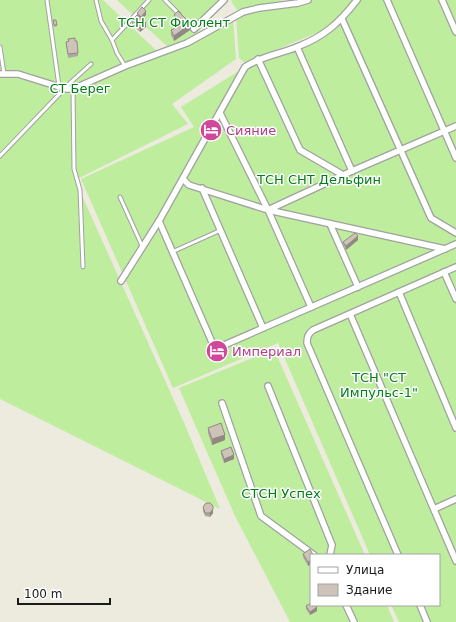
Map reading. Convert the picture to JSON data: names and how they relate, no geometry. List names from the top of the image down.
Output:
{
  "parks": [
    "ТСН СТ Фиолент",
    "СТ Берег",
    "ТСН СНТ Дельфин",
    "ТСН \"СТ Импульс-1\"",
    "СТСН Успех"
  ],
  "places": {
    "hotel": ["Сияние", "Империал"]
  },
  "legend": ["Улица", "Здание"],
  "scale_bar": "100 m"
}
